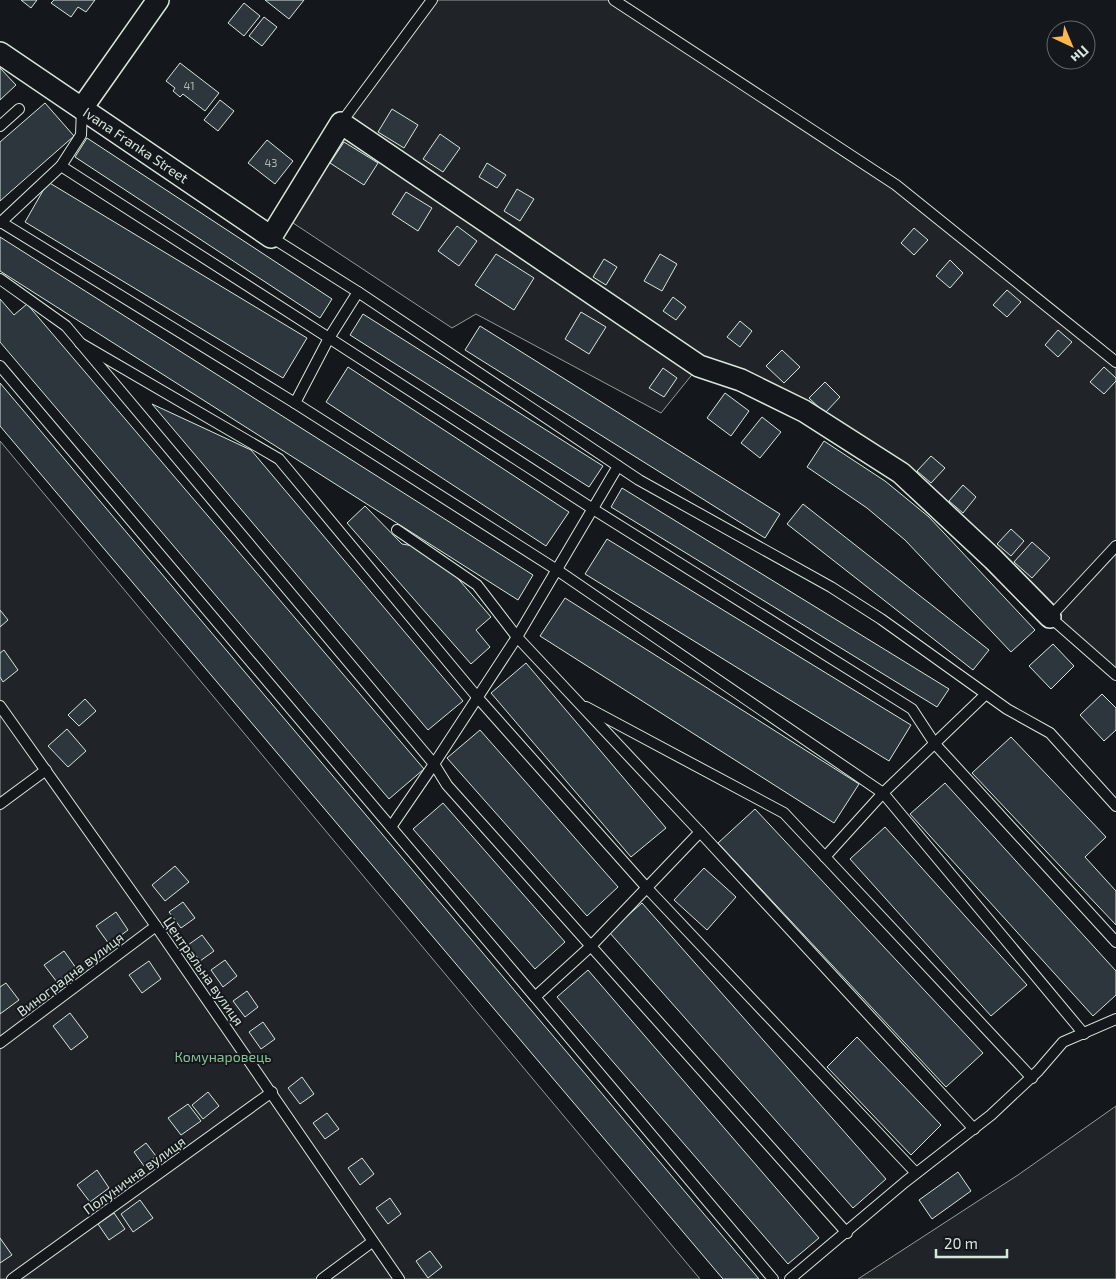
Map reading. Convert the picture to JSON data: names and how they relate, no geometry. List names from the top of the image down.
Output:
{
  "streets": {
    "street": ["Ivana Franka Street"],
    "lane": ["Центральна вулиця", "Виноградна вулиця", "Полунична вулиця"]
  },
  "crossings": [
    ["Центральна вулиця", "Виноградна вулиця"],
    ["Центральна вулиця", "Полунична вулиця"]
  ],
  "parks": ["Комунаровець"],
  "house_numbers": ["41", "43"],
  "scale_bar": "20 m",
  "north": "bottom right"
}
